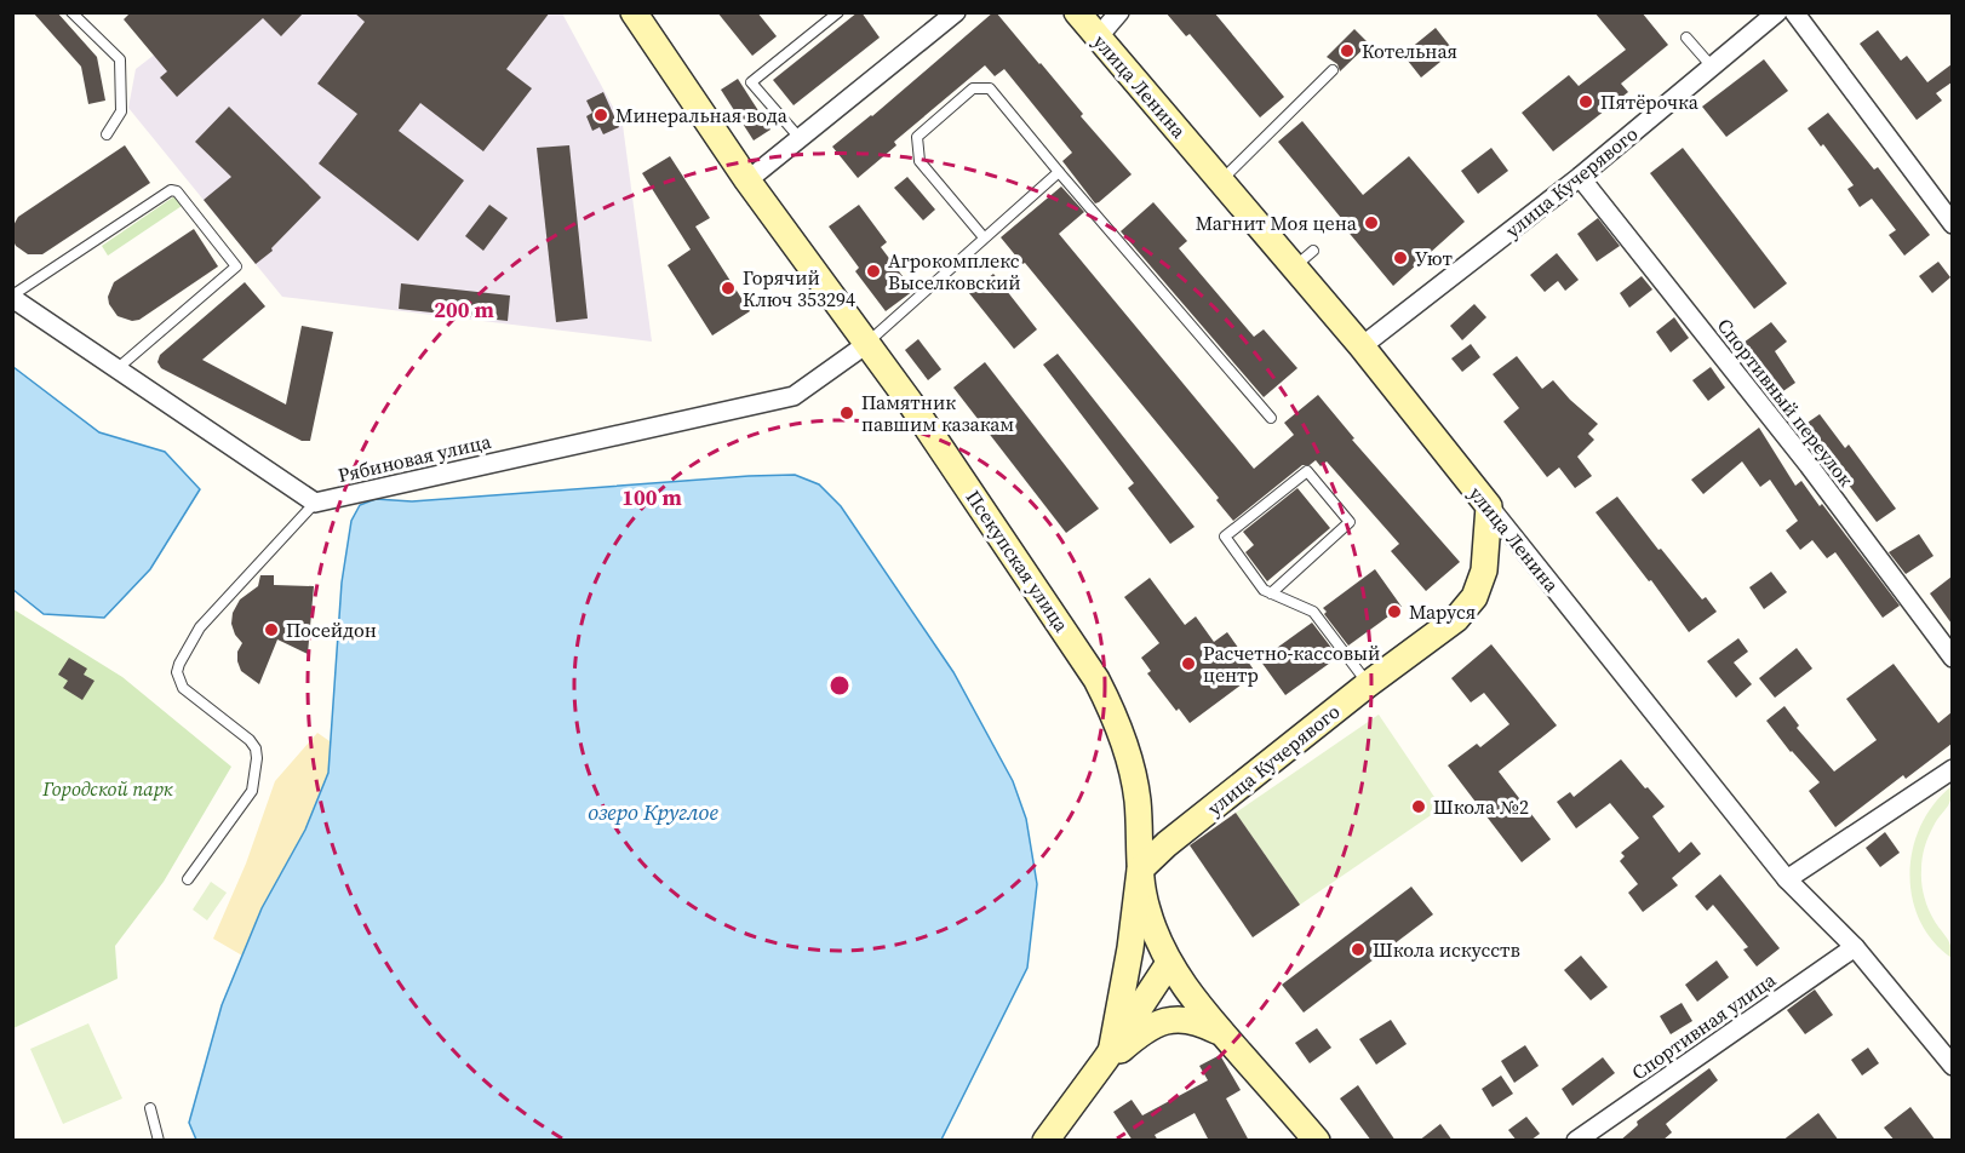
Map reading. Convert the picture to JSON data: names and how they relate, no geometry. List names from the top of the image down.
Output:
{
  "streets": {
    "street": [
      "улица Ленина",
      "улица Кучерявого",
      "Спортивный переулок",
      "Рябиновая улица",
      "Псекупская улица",
      "Спортивная улица"
    ]
  },
  "crossings": [
    ["улица Ленина", "улица Кучерявого"],
    ["улица Ленина", "Спортивная улица"],
    ["улица Кучерявого", "Спортивный переулок"],
    ["улица Кучерявого", "Псекупская улица"],
    ["Рябиновая улица", "Псекупская улица"]
  ],
  "water": ["озеро Круглое"],
  "parks": ["Городской парк"],
  "places": [
    "Котельная",
    "Пятёрочка",
    "Минеральная вода",
    "Магнит Моя цена",
    "Уют",
    "Агрокомплекс Выселковский",
    "Горячий Ключ 353294",
    "Памятник павшим казакам",
    "Маруся",
    "Посейдон",
    "Расчетно-кассовый центр",
    "Школа №2",
    "Школа искусств"
  ],
  "rings": ["200 m", "100 m"]
}
